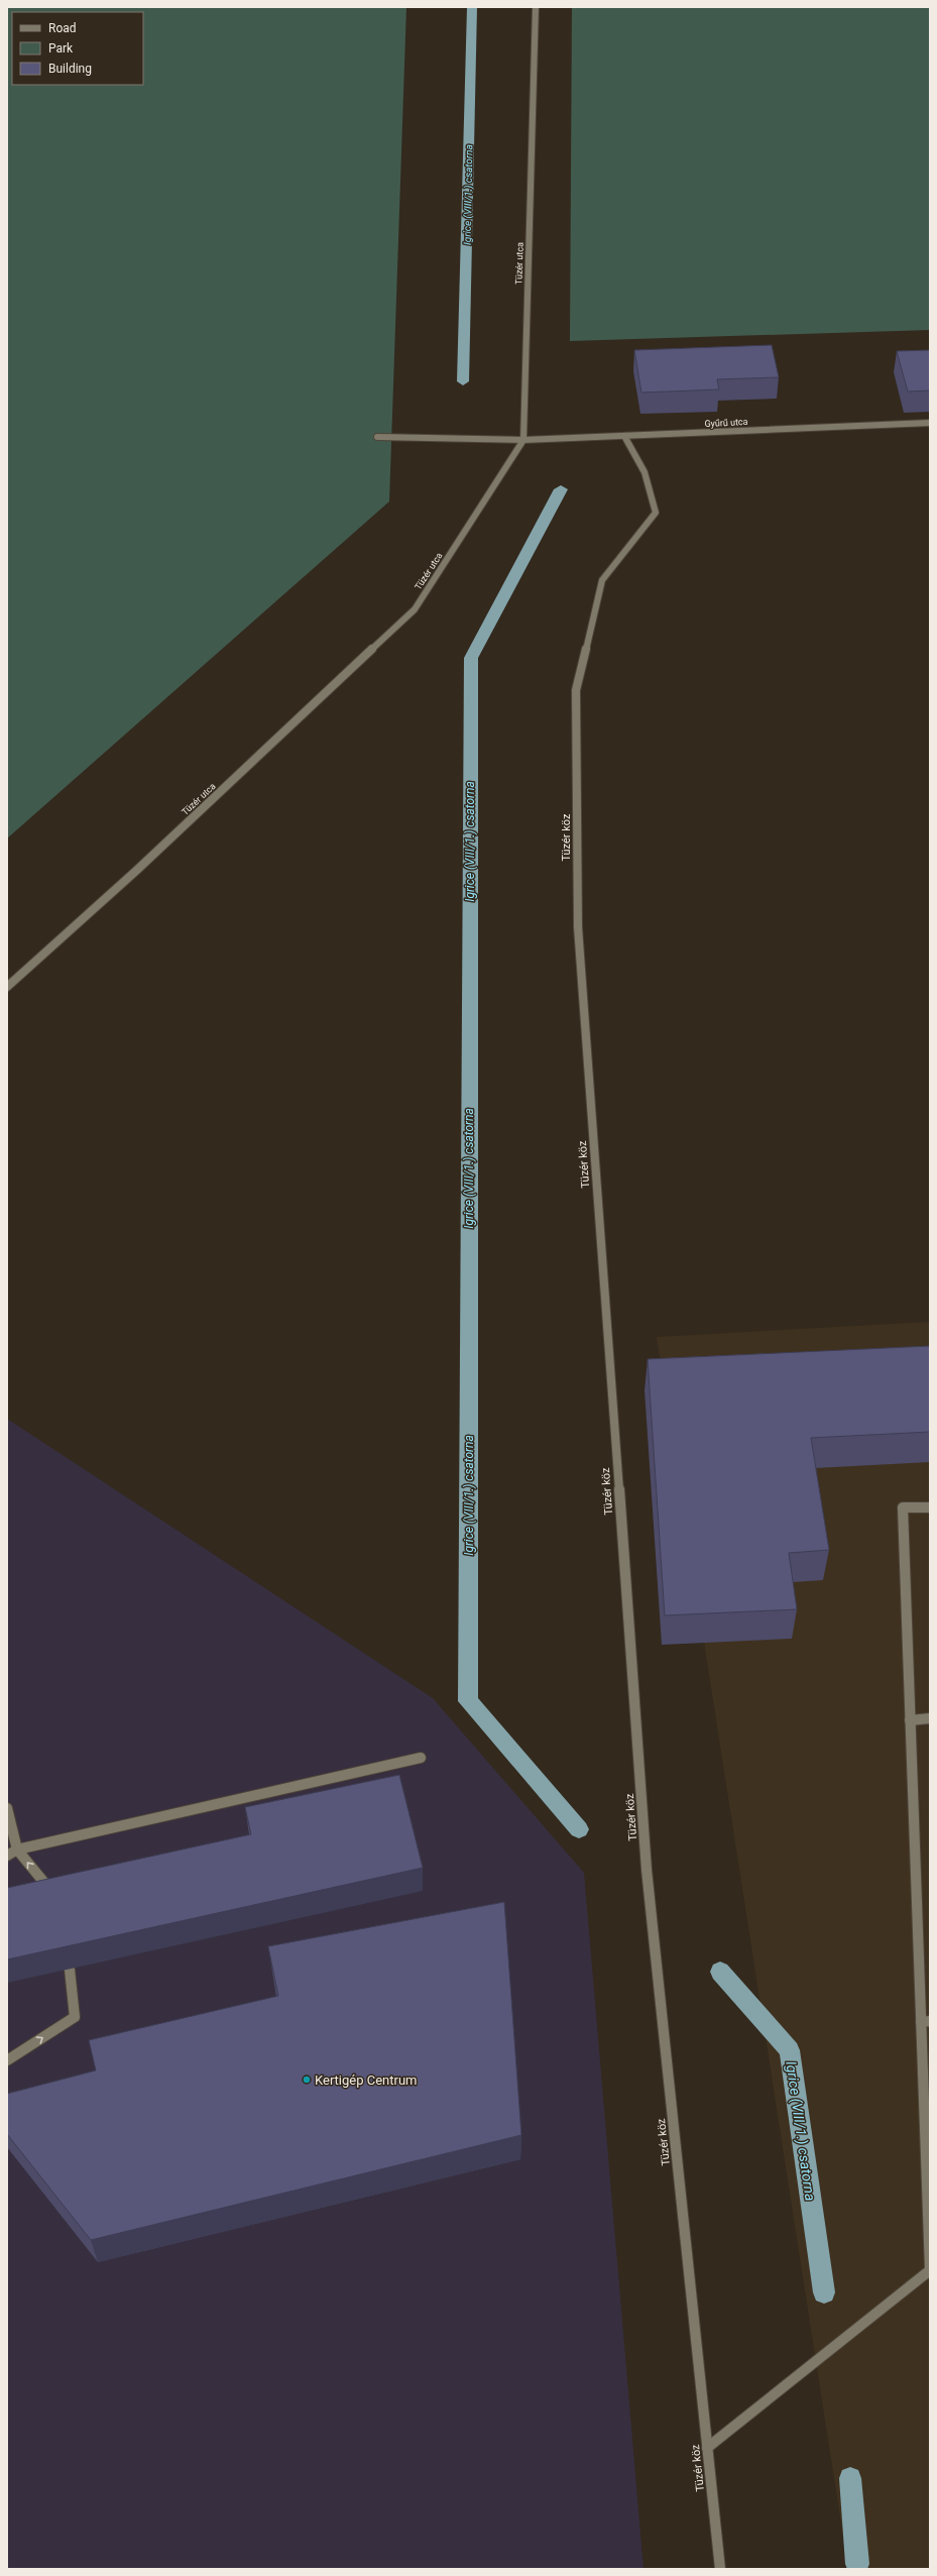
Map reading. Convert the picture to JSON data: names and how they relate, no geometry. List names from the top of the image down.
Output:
{
  "streets": {
    "street": ["Tüzér utca", "Gyűrű utca", "Tüzér köz"]
  },
  "crossings": [
    ["Tüzér utca", "Gyűrű utca"],
    ["Gyűrű utca", "Tüzér köz"]
  ],
  "water": ["Igrice (VIII/1.) csatorna"],
  "places": ["Kertigép Centrum"],
  "legend": ["Road", "Park", "Building"]
}
